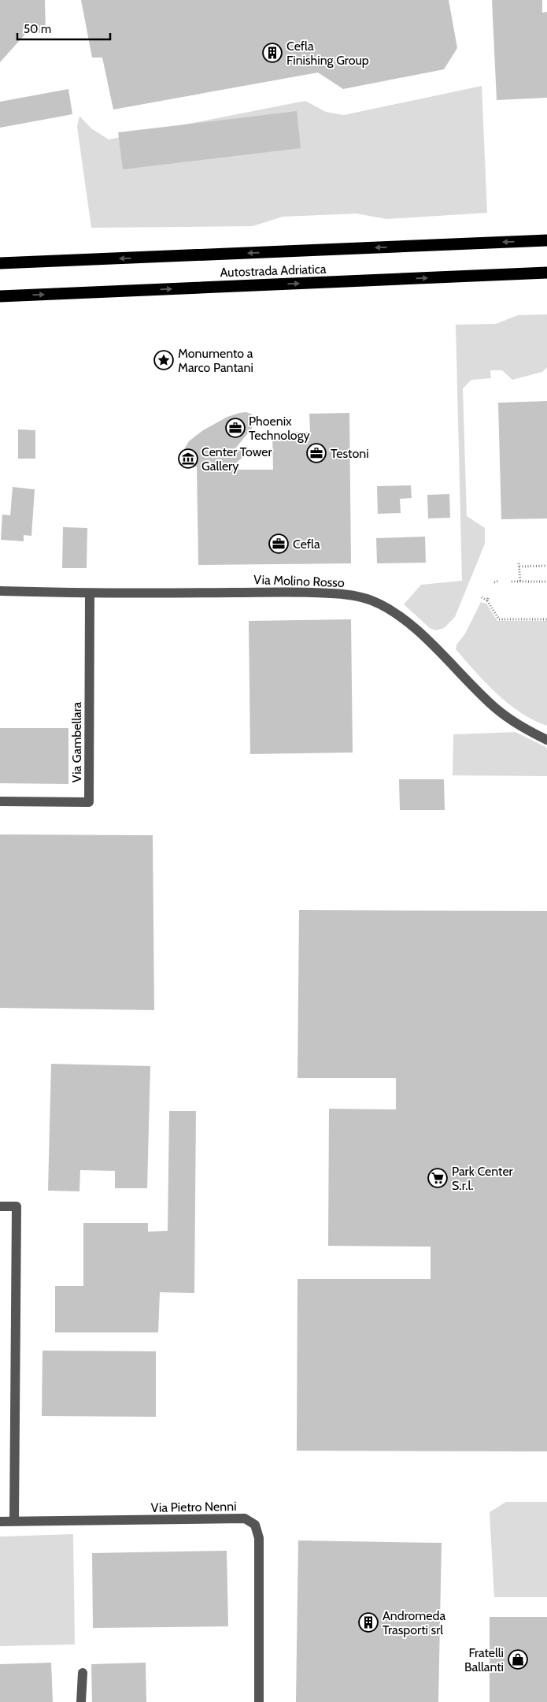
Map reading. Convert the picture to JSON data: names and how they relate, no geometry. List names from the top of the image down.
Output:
{
  "streets": {
    "highway": ["Autostrada Adriatica"],
    "street": ["Via Molino Rosso", "Via Gambellara", "Via Pietro Nenni"]
  },
  "crossings": [
    ["Via Molino Rosso", "Via Gambellara"]
  ],
  "places": {
    "building": ["Cefla Finishing Group", "Andromeda Trasporti srl"],
    "place": ["Monumento a Marco Pantani"],
    "office": ["Phoenix Technology", "Testoni", "Cefla"],
    "museum": ["Center Tower Gallery"],
    "supermarket": ["Park Center S.r.l."],
    "shop": ["Fratelli Ballanti"]
  },
  "scale_bar": "50 m"
}
